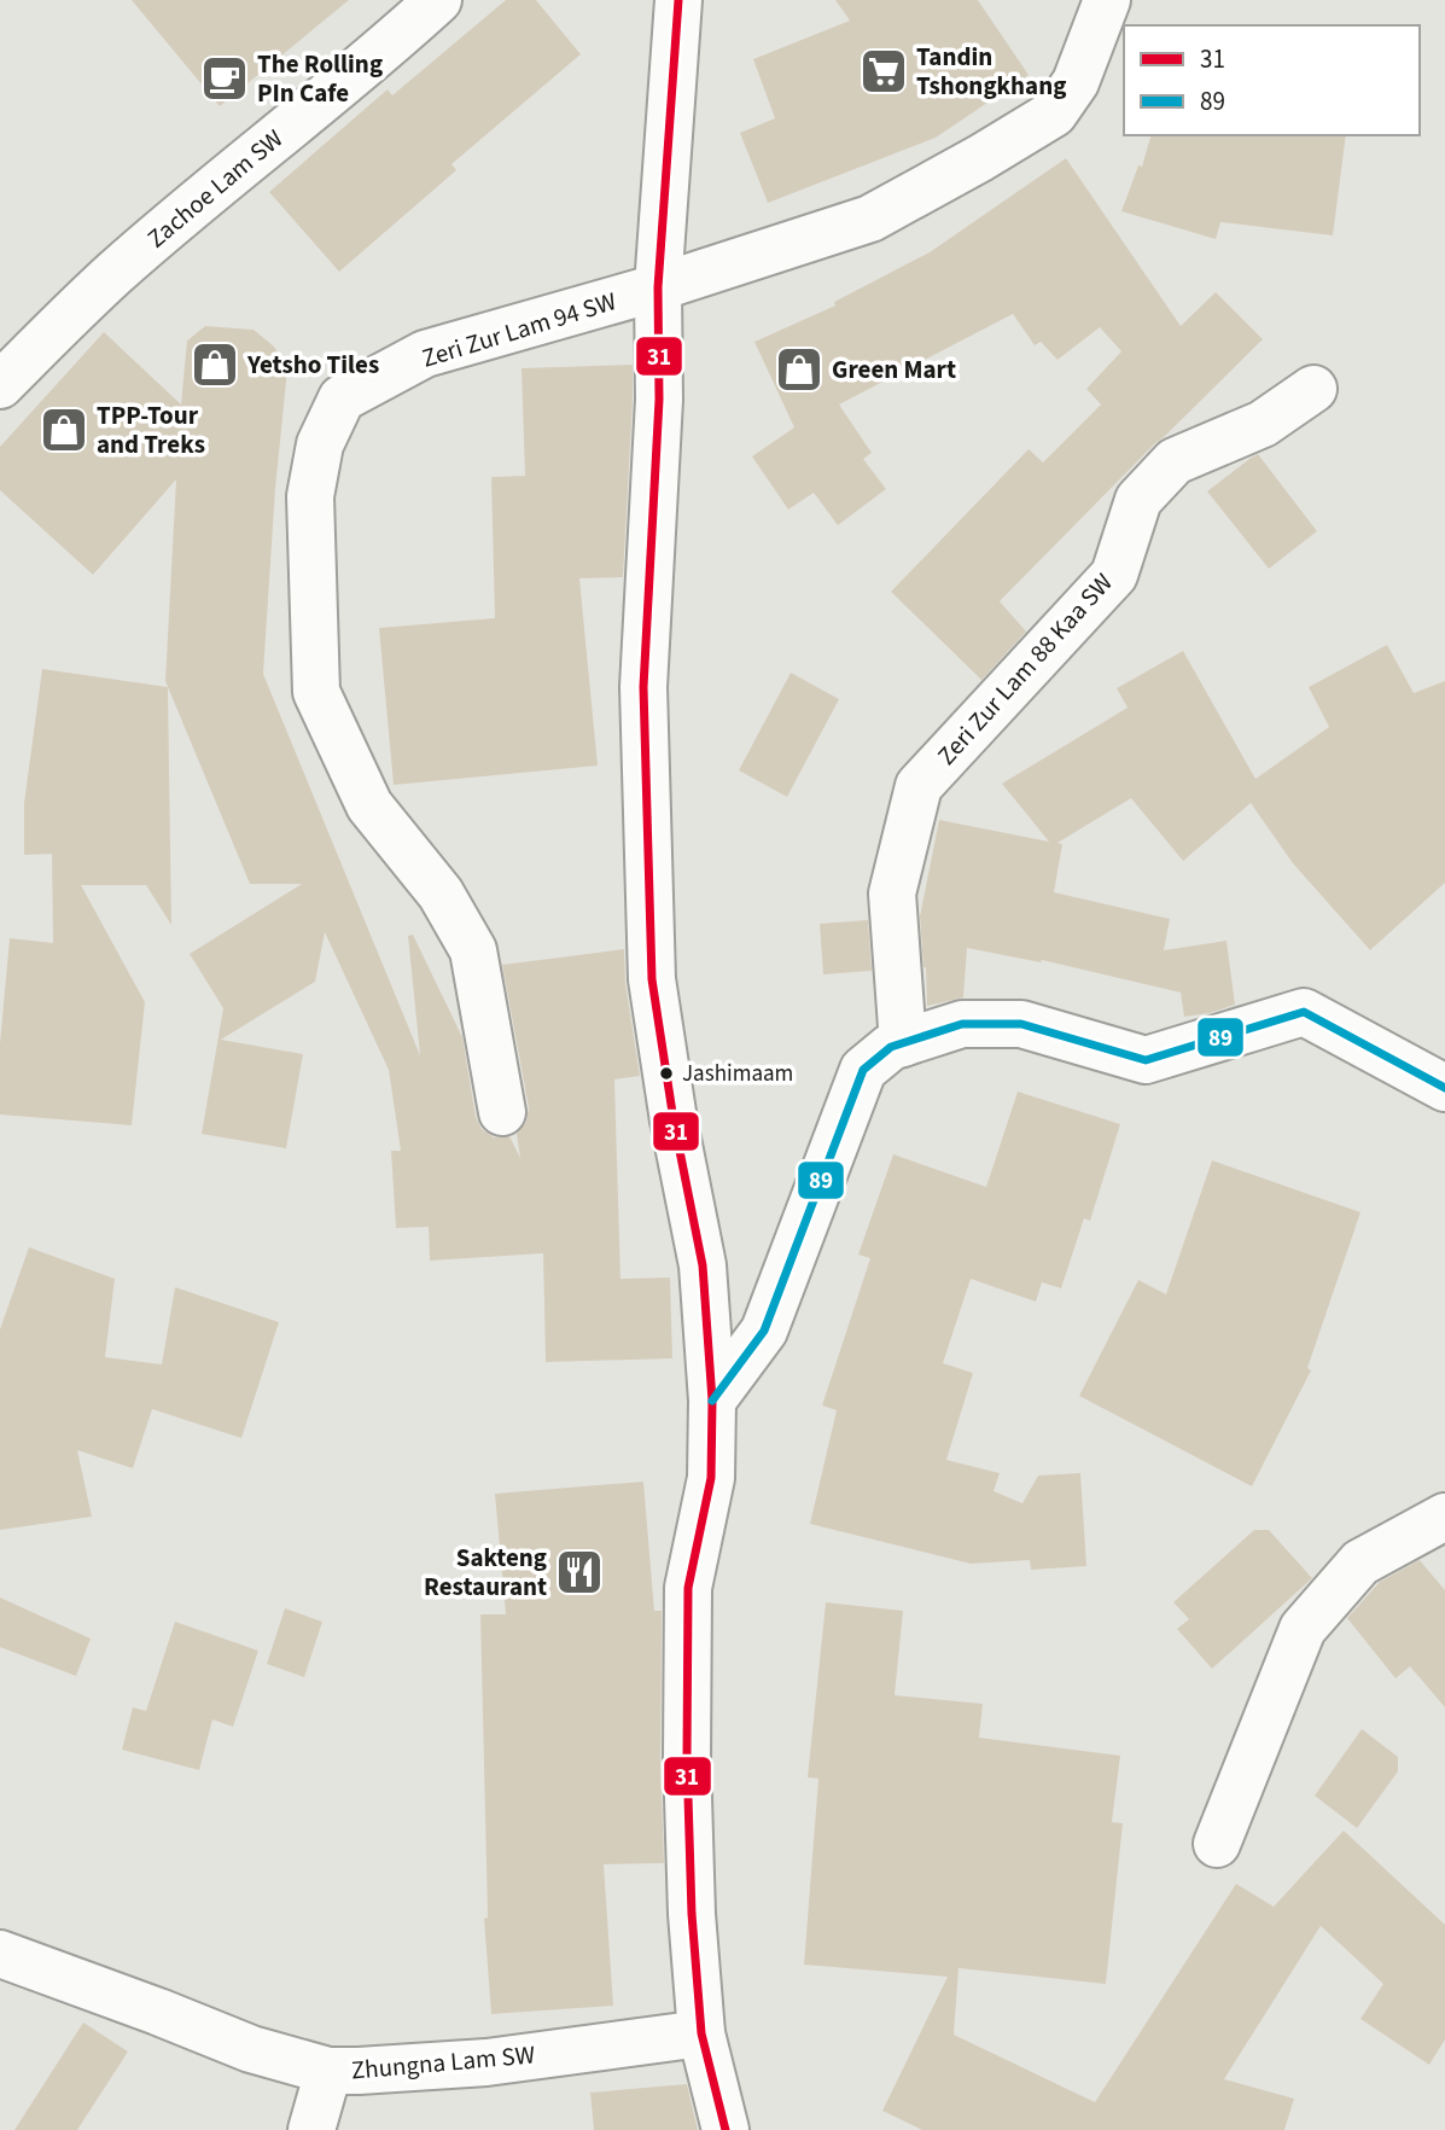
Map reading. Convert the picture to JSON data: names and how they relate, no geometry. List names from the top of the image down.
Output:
{
  "streets": {
    "street": [
      "Zachoe Lam SW",
      "Zeri Zur Lam 94 SW",
      "Zeri Zur Lam 88 Kaa SW",
      "Zhungna Lam SW"
    ]
  },
  "places": {
    "supermarket": ["Tandin Tshongkhang"],
    "cafe": ["The Rolling PIn Cafe"],
    "shop": ["Yetsho Tiles", "Green Mart", "TPP-Tour and Treks"],
    "other": ["Jashimaam"],
    "restaurant": ["Sakteng Restaurant"]
  },
  "lines": ["transit line 31", "transit line 89"],
  "legend": ["31", "89"]
}
